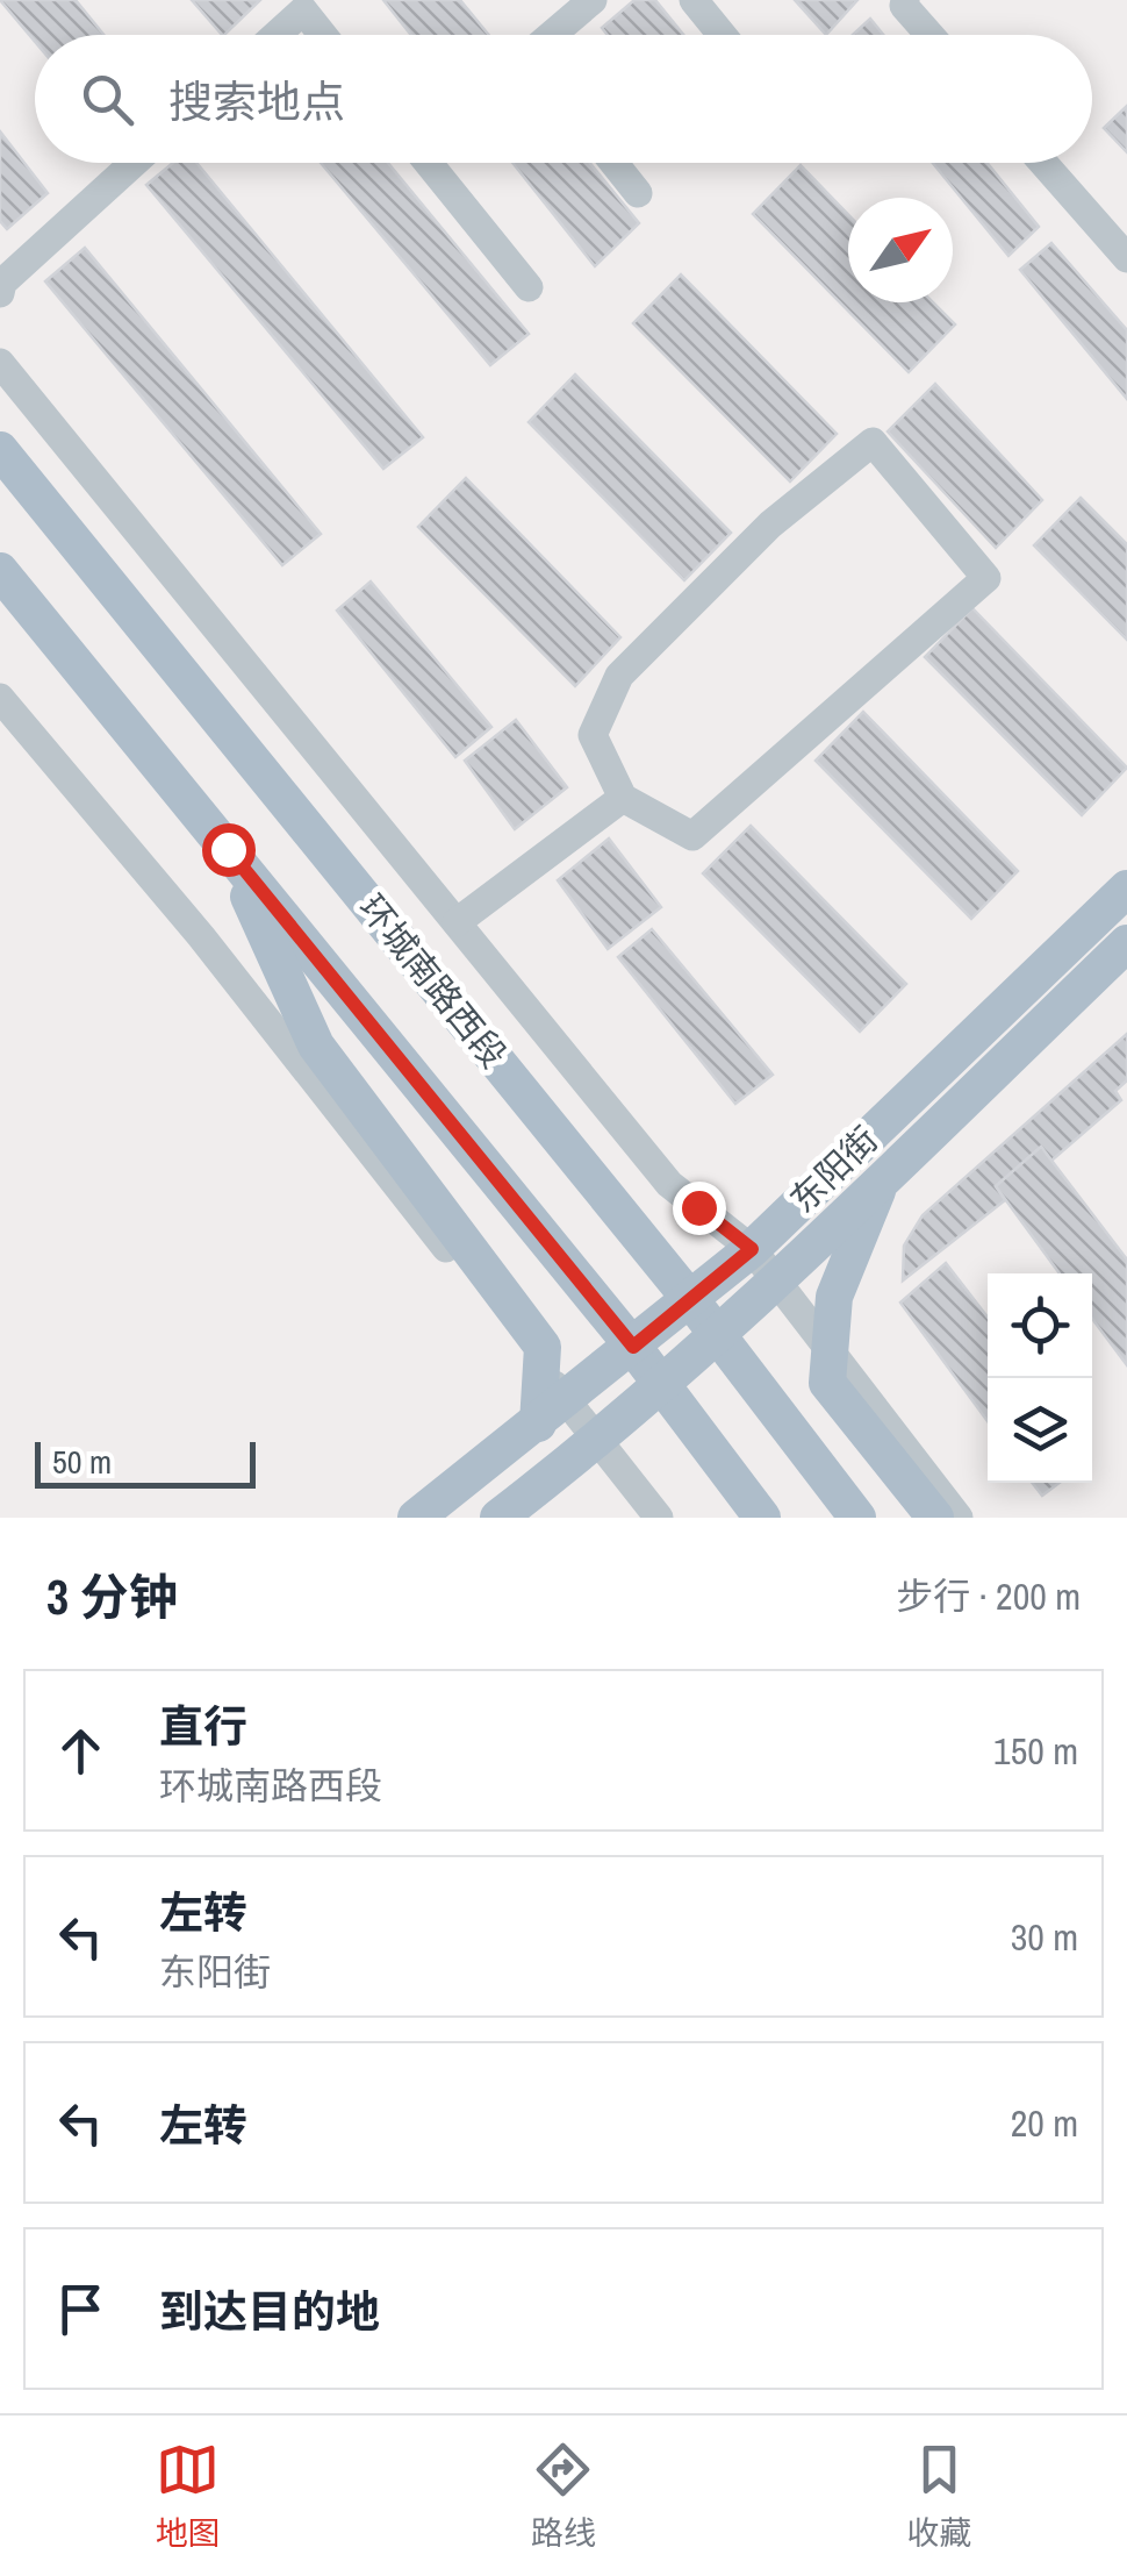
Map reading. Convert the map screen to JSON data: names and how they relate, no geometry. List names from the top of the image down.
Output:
{
  "streets": {
    "main road": ["环城南路西段", "东阳街"]
  },
  "crossings": [
    ["环城南路西段", "东阳街"]
  ],
  "scale_bar": "50 m",
  "north": "top right",
  "page": {
    "search": "搜索地点",
    "scale": "50 m",
    "heading": ["3 分钟", "步行 · 200 m"],
    "list": [
      ["直行", "环城南路西段", "150 m"],
      ["左转", "东阳街", "30 m"],
      ["左转", "20 m"],
      "到达目的地"
    ],
    "nav": ["地图", "路线", "收藏"]
  }
}
